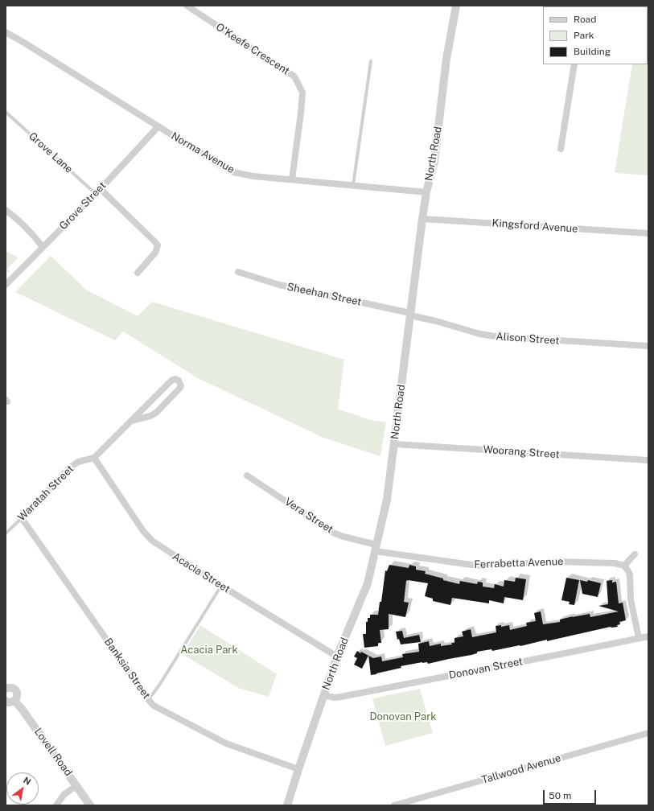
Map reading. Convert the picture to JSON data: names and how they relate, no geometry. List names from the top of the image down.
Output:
{
  "streets": {
    "street": [
      "O'Keefe Crescent",
      "Norma Avenue",
      "North Road",
      "Grove Street",
      "Kingsford Avenue",
      "Sheehan Street",
      "Alison Street",
      "Woorang Street",
      "Waratah Street",
      "Vera Street",
      "Ferrabetta Avenue",
      "Acacia Street",
      "Banksia Street",
      "Donovan Street",
      "Lovell Road",
      "Tallwood Avenue"
    ],
    "lane": ["Grove Lane"]
  },
  "crossings": [
    ["O'Keefe Crescent", "Norma Avenue"],
    ["Grove Lane", "Grove Street"],
    ["Norma Avenue", "North Road"],
    ["Norma Avenue", "Grove Street"],
    ["North Road", "Kingsford Avenue"],
    ["North Road", "Sheehan Street"],
    ["North Road", "Alison Street"],
    ["North Road", "Woorang Street"],
    ["North Road", "Vera Street"],
    ["North Road", "Ferrabetta Avenue"],
    ["North Road", "Acacia Street"],
    ["North Road", "Banksia Street"],
    ["North Road", "Donovan Street"],
    ["Sheehan Street", "Alison Street"],
    ["Waratah Street", "Acacia Street"],
    ["Waratah Street", "Banksia Street"],
    ["Vera Street", "Ferrabetta Avenue"]
  ],
  "parks": ["Acacia Park", "Donovan Park"],
  "legend": ["Road", "Park", "Building"],
  "scale_bar": "50 m",
  "north": "top right"
}
